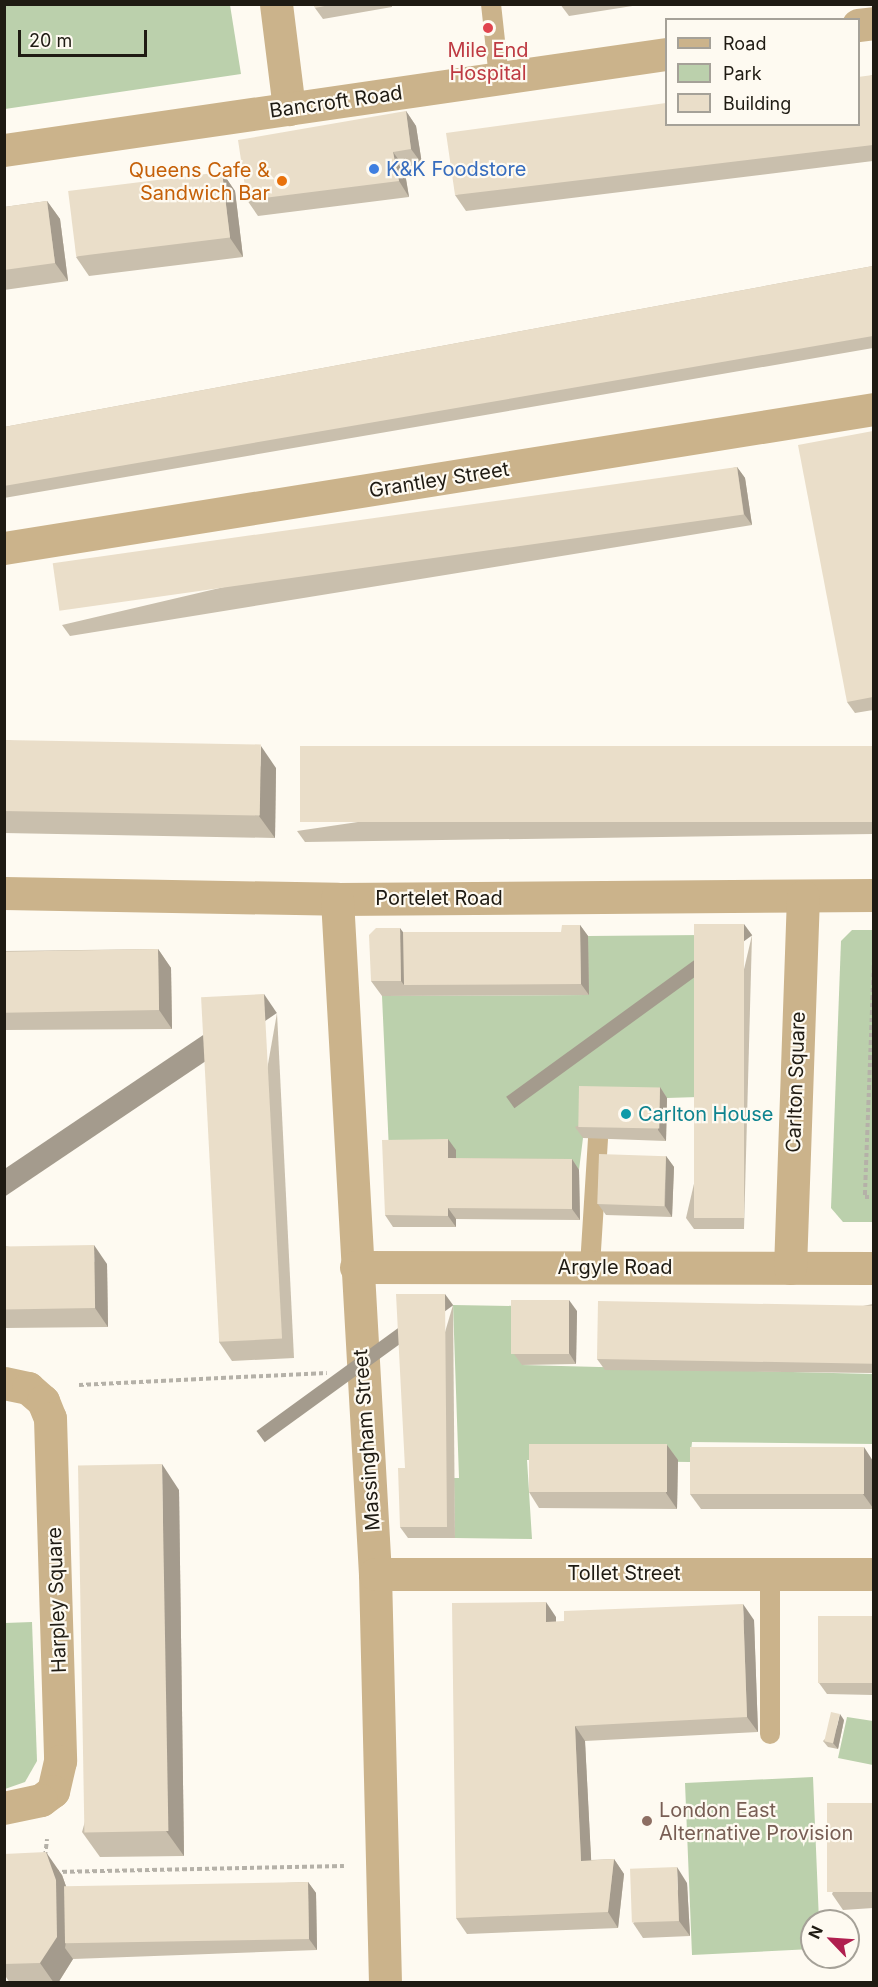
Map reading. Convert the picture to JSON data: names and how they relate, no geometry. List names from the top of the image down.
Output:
{
  "streets": {
    "street": [
      "Bancroft Road",
      "Grantley Street",
      "Portelet Road",
      "Carlton Square",
      "Argyle Road",
      "Massingham Street",
      "Tollet Street",
      "Harpley Square"
    ]
  },
  "crossings": [
    ["Portelet Road", "Carlton Square"],
    ["Portelet Road", "Massingham Street"],
    ["Carlton Square", "Argyle Road"],
    ["Argyle Road", "Massingham Street"],
    ["Massingham Street", "Tollet Street"]
  ],
  "places": [
    "Mile End Hospital",
    "K&K Foodstore",
    "Queens Cafe & Sandwich Bar",
    "Carlton House",
    "London East Alternative Provision"
  ],
  "legend": ["Road", "Park", "Building"],
  "scale_bar": "20 m",
  "north": "top left"
}
